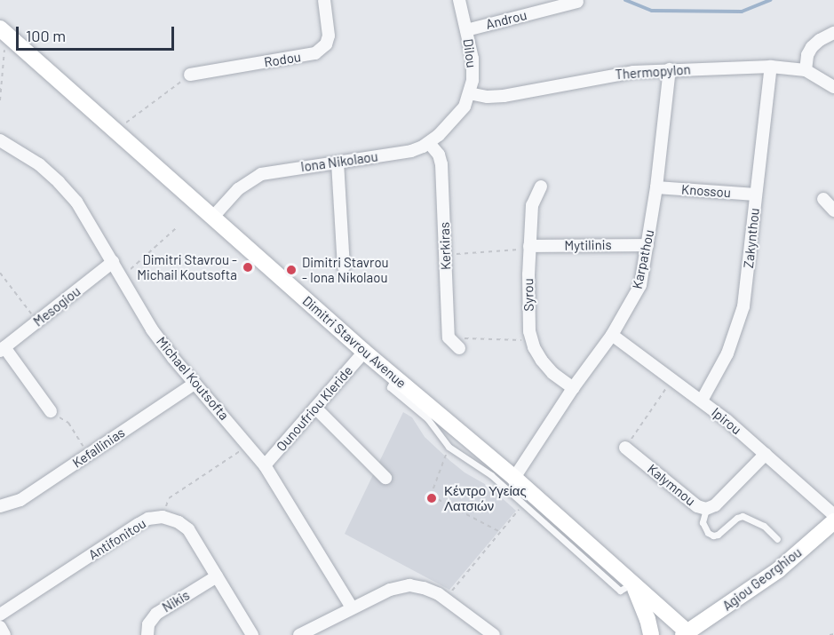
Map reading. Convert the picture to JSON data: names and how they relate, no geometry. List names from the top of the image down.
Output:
{
  "streets": {
    "main road": ["Dimitri Stavrou Avenue", "Agiou Georghiou"],
    "street": [
      "Androu",
      "Dilou",
      "Rodou",
      "Thermopylon",
      "Iona Nikolaou",
      "Knossou",
      "Zakynthou",
      "Mytilinis",
      "Kerkiras",
      "Karpathou",
      "Syrou",
      "Mesogiou",
      "Michael Koutsofta",
      "Ounoufriou Kleride",
      "Ipirou",
      "Kefallinias",
      "Kalymnou",
      "Antifonitou",
      "Nikis"
    ]
  },
  "crossings": [
    ["Androu", "Dilou"],
    ["Dilou", "Thermopylon"],
    ["Dilou", "Iona Nikolaou"],
    ["Thermopylon", "Zakynthou"],
    ["Thermopylon", "Karpathou"],
    ["Iona Nikolaou", "Kerkiras"],
    ["Iona Nikolaou", "Dimitri Stavrou Avenue"],
    ["Knossou", "Zakynthou"],
    ["Knossou", "Karpathou"],
    ["Zakynthou", "Ipirou"],
    ["Mytilinis", "Karpathou"],
    ["Mytilinis", "Syrou"],
    ["Karpathou", "Syrou"],
    ["Karpathou", "Dimitri Stavrou Avenue"],
    ["Karpathou", "Ipirou"],
    ["Mesogiou", "Michael Koutsofta"],
    ["Dimitri Stavrou Avenue", "Ounoufriou Kleride"],
    ["Dimitri Stavrou Avenue", "Agiou Georghiou"],
    ["Michael Koutsofta", "Ounoufriou Kleride"],
    ["Michael Koutsofta", "Kefallinias"],
    ["Ipirou", "Kalymnou"],
    ["Antifonitou", "Nikis"]
  ],
  "places": ["Dimitri Stavrou - Michail Koutsofta", "Dimitri Stavrou - Iona Nikolaou", "Κέντρο Υγείας Λατσιών"],
  "scale_bar": "100 m"
}
